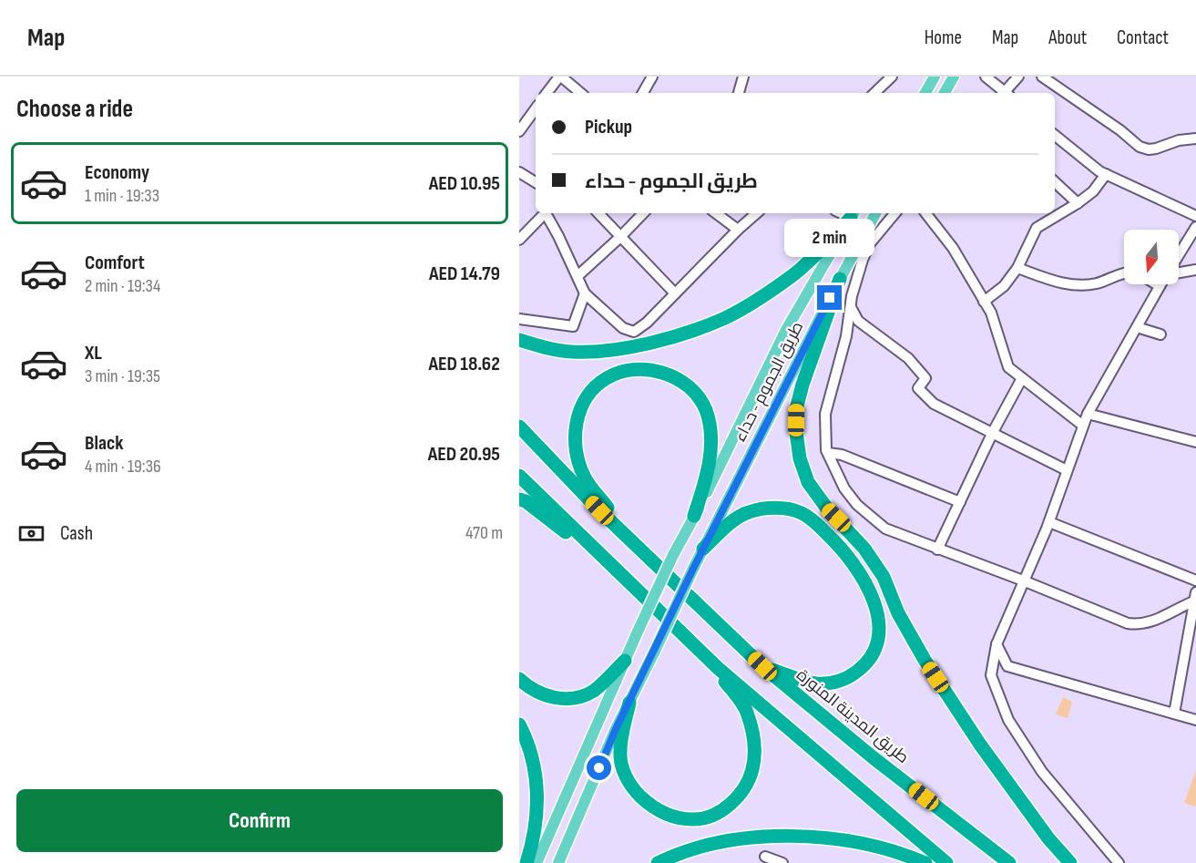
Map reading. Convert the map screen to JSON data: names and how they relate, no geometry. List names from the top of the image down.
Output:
{
  "streets": {
    "highway": ["طريق المدينة المنورة"],
    "main road": ["طريق الجموم - حداء"]
  },
  "north": "bottom",
  "page": {
    "header": "Map",
    "nav": [
      "Home",
      "Map",
      "About",
      "Contact"
    ],
    "heading": "Choose a ride",
    "banner": ["Pickup", "طريق الجموم - حداء"],
    "list": [
      {
        "name": "Economy",
        "note": "1 min · 19:33",
        "value": "AED 10.95"
      },
      {
        "name": "Comfort",
        "note": "2 min · 19:34",
        "value": "AED 14.79"
      },
      {
        "name": "XL",
        "note": "3 min · 19:35",
        "value": "AED 18.62"
      },
      {
        "name": "Black",
        "note": "4 min · 19:36",
        "value": "AED 20.95"
      }
    ],
    "bubble": "2 min",
    "pay": ["Cash", "470 m"],
    "buttons": "Confirm"
  }
}
